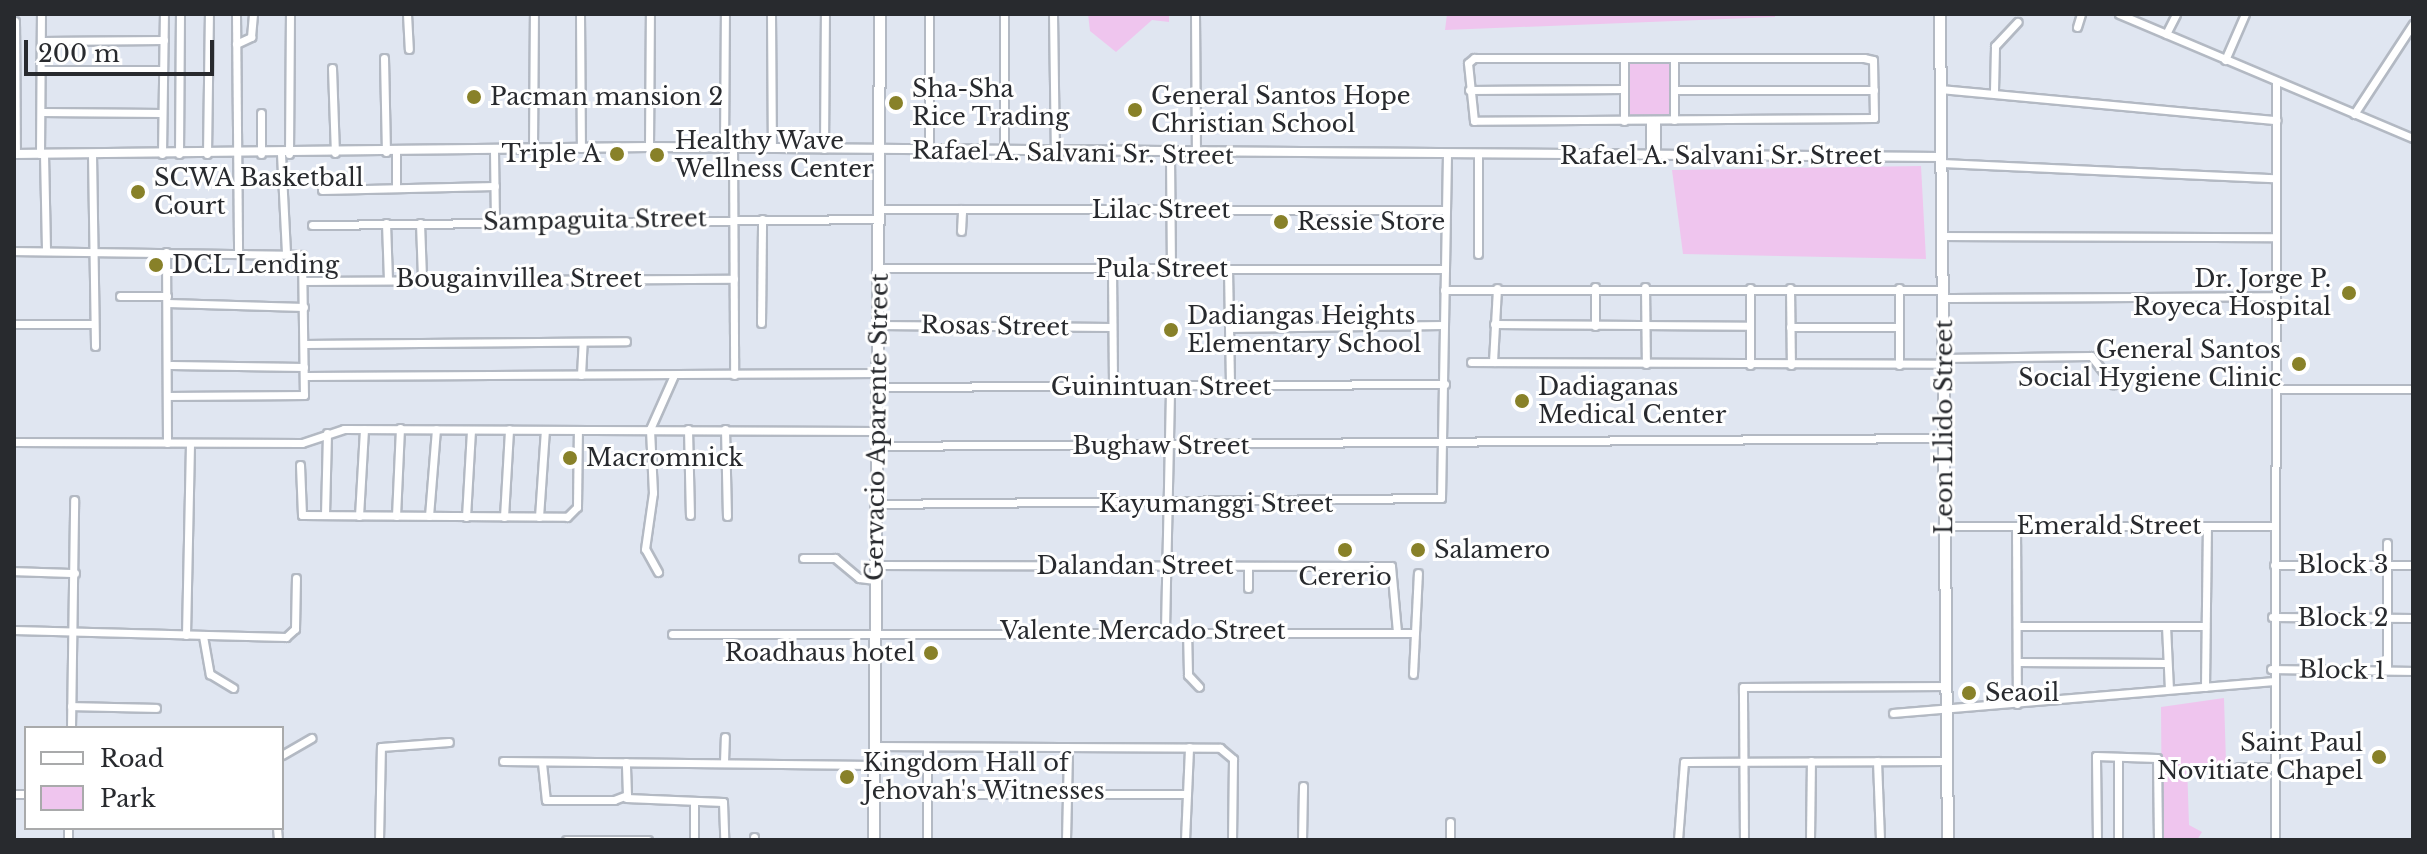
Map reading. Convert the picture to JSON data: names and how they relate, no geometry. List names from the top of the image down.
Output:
{
  "streets": {
    "main road": ["Gervacio Aparente Street", "Leon Llido Street"],
    "street": [
      "Rafael A. Salvani Sr. Street",
      "Lilac Street",
      "Sampaguita Street",
      "Pula Street",
      "Bougainvillea Street",
      "Rosas Street",
      "Guinintuan Street",
      "Bughaw Street",
      "Kayumanggi Street",
      "Emerald Street",
      "Block 3",
      "Dalandan Street",
      "Block 2",
      "Valente Mercado Street",
      "Block 1"
    ]
  },
  "crossings": [
    ["Rafael A. Salvani Sr. Street", "Gervacio Aparente Street"],
    ["Rafael A. Salvani Sr. Street", "Leon Llido Street"],
    ["Rafael A. Salvani Sr. Street", "Kayumanggi Street"],
    ["Lilac Street", "Sampaguita Street"],
    ["Lilac Street", "Gervacio Aparente Street"],
    ["Lilac Street", "Kayumanggi Street"],
    ["Sampaguita Street", "Gervacio Aparente Street"],
    ["Pula Street", "Gervacio Aparente Street"],
    ["Pula Street", "Kayumanggi Street"],
    ["Rosas Street", "Gervacio Aparente Street"],
    ["Guinintuan Street", "Gervacio Aparente Street"],
    ["Guinintuan Street", "Kayumanggi Street"],
    ["Gervacio Aparente Street", "Bughaw Street"],
    ["Gervacio Aparente Street", "Kayumanggi Street"],
    ["Gervacio Aparente Street", "Dalandan Street"],
    ["Gervacio Aparente Street", "Valente Mercado Street"],
    ["Leon Llido Street", "Bughaw Street"],
    ["Leon Llido Street", "Emerald Street"],
    ["Bughaw Street", "Kayumanggi Street"],
    ["Dalandan Street", "Valente Mercado Street"]
  ],
  "places": [
    "Pacman mansion 2",
    "Sha-Sha Rice Trading",
    "General Santos Hope Christian School",
    "Triple A",
    "Healthy Wave Wellness Center",
    "SCWA Basketball Court",
    "Ressie Store",
    "DCL Lending",
    "Dr. Jorge P. Royeca Hospital",
    "Dadiangas Heights Elementary School",
    "General Santos Social Hygiene Clinic",
    "Dadiaganas Medical Center",
    "Macromnick",
    "Cererio",
    "Salamero",
    "Roadhaus hotel",
    "Seaoil",
    "Saint Paul Novitiate Chapel",
    "Kingdom Hall of Jehovah's Witnesses"
  ],
  "legend": ["Road", "Park"],
  "scale_bar": "200 m"
}
